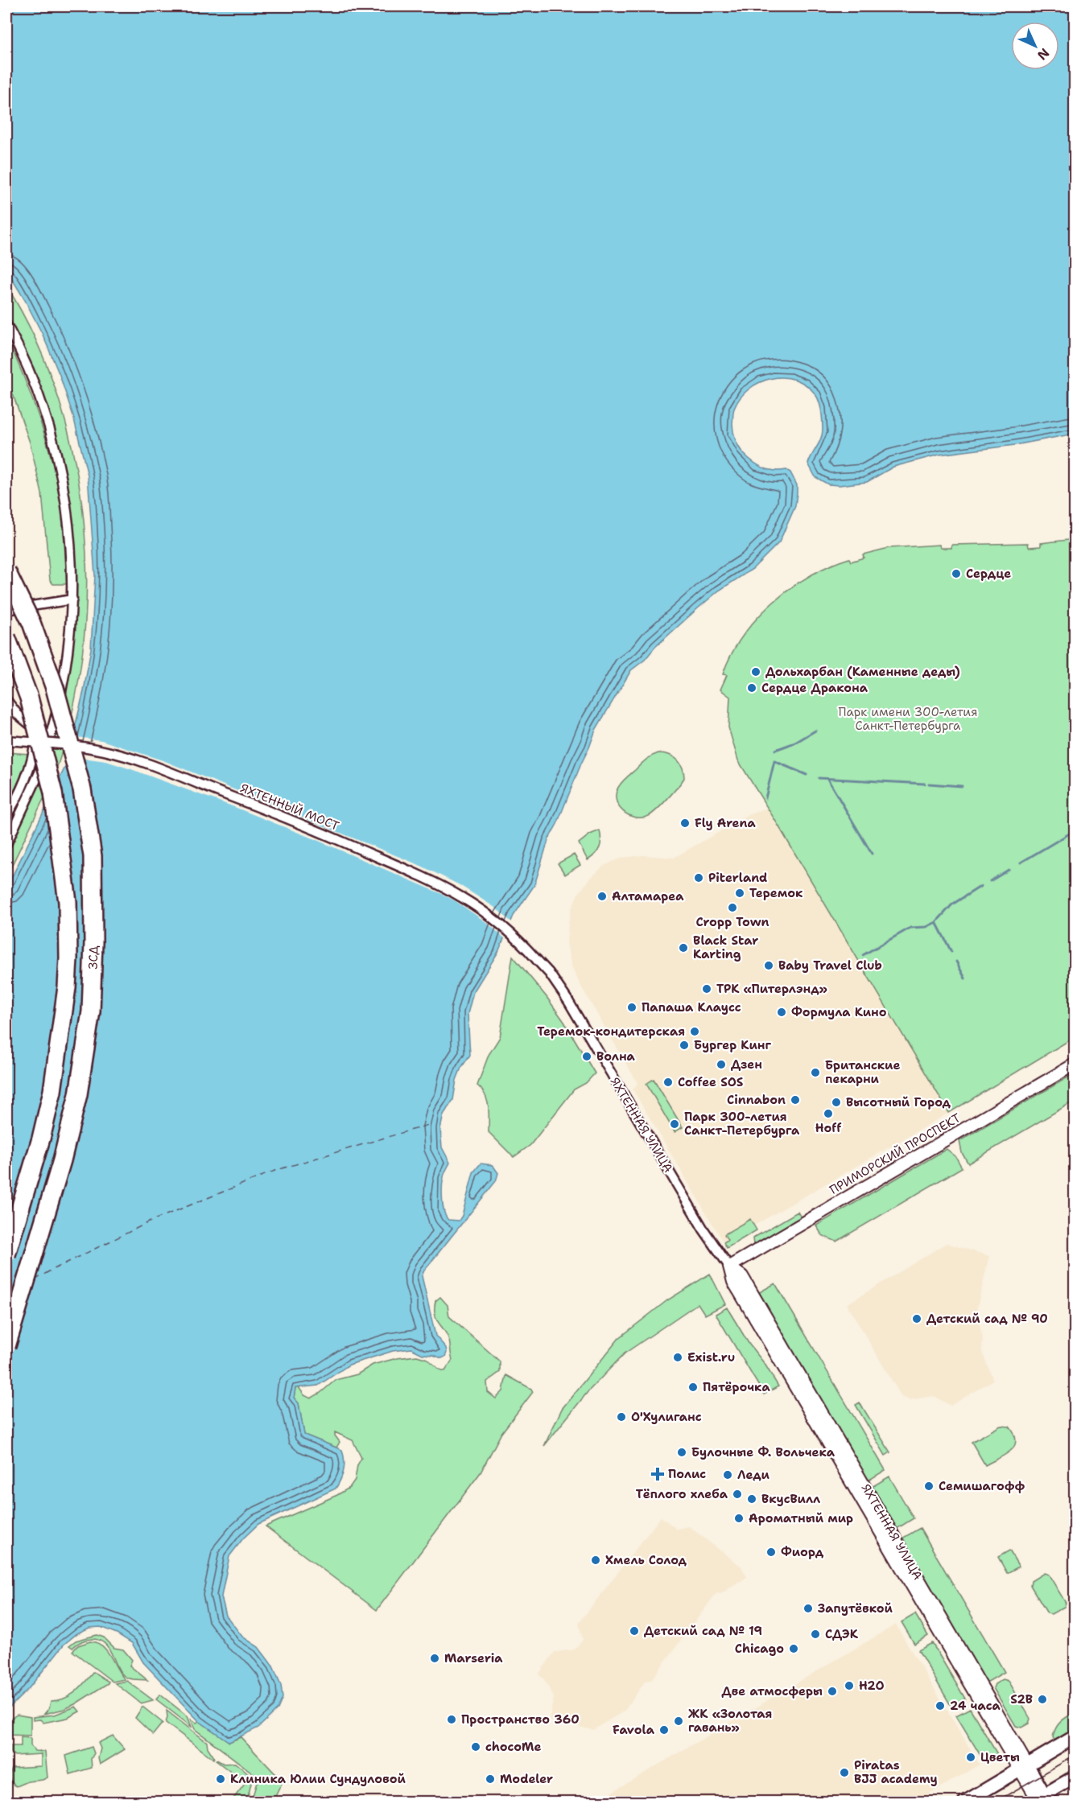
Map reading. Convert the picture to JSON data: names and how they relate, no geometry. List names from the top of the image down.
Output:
{
  "streets": {
    "highway": ["ЗСД"],
    "main road": ["ЯХТЕННАЯ УЛИЦА"],
    "street": ["ЯХТЕННЫЙ МОСТ", "ПРИМОРСКИЙ ПРОСПЕКТ"]
  },
  "crossings": [
    ["ЯХТЕННЫЙ МОСТ", "ЯХТЕННАЯ УЛИЦА"],
    ["ЯХТЕННАЯ УЛИЦА", "ПРИМОРСКИЙ ПРОСПЕКТ"]
  ],
  "parks": ["Парк имени 300-летия Санкт-Петербурга"],
  "places": {
    "other": [
      "Сердце",
      "Дольхарбан (Каменные деды)",
      "Сердце Дракона",
      "Fly Arena",
      "Piterland",
      "Теремок",
      "Алтамареа",
      "Cropp Town",
      "Black Star Karting",
      "Baby Travel Club",
      "ТРК «Питерлэнд»",
      "Папаша Клаусс",
      "Формула Кино",
      "Теремок-кондитерская",
      "Бургер Кинг",
      "Волна",
      "Дзен",
      "Британские пекарни",
      "Coffee SOS",
      "Cinnabon",
      "Высотный Город",
      "Hoff",
      "Парк 300-летия Санкт-Петербурга",
      "Детский сад № 90",
      "Exist.ru",
      "Пятёрочка",
      "О'Хулиганс",
      "Булочные Ф. Вольчека",
      "Леди",
      "Семишагофф",
      "Тёплого хлеба",
      "ВкусВилл",
      "Ароматный мир",
      "Фиорд",
      "Хмель Солод",
      "Запутёвкой",
      "Детский сад № 19",
      "СДЭК",
      "Chicago",
      "Marseria",
      "H2O",
      "Две атмосферы",
      "S2B",
      "24 часа",
      "Пространство 360",
      "ЖК «Золотая гавань»",
      "Favola",
      "chocoMe",
      "Цветы",
      "Piratas BJJ academy",
      "Клиника Юлии Сундуловой",
      "Modeler"
    ],
    "health": ["Полис"]
  },
  "north": "bottom right"
}
